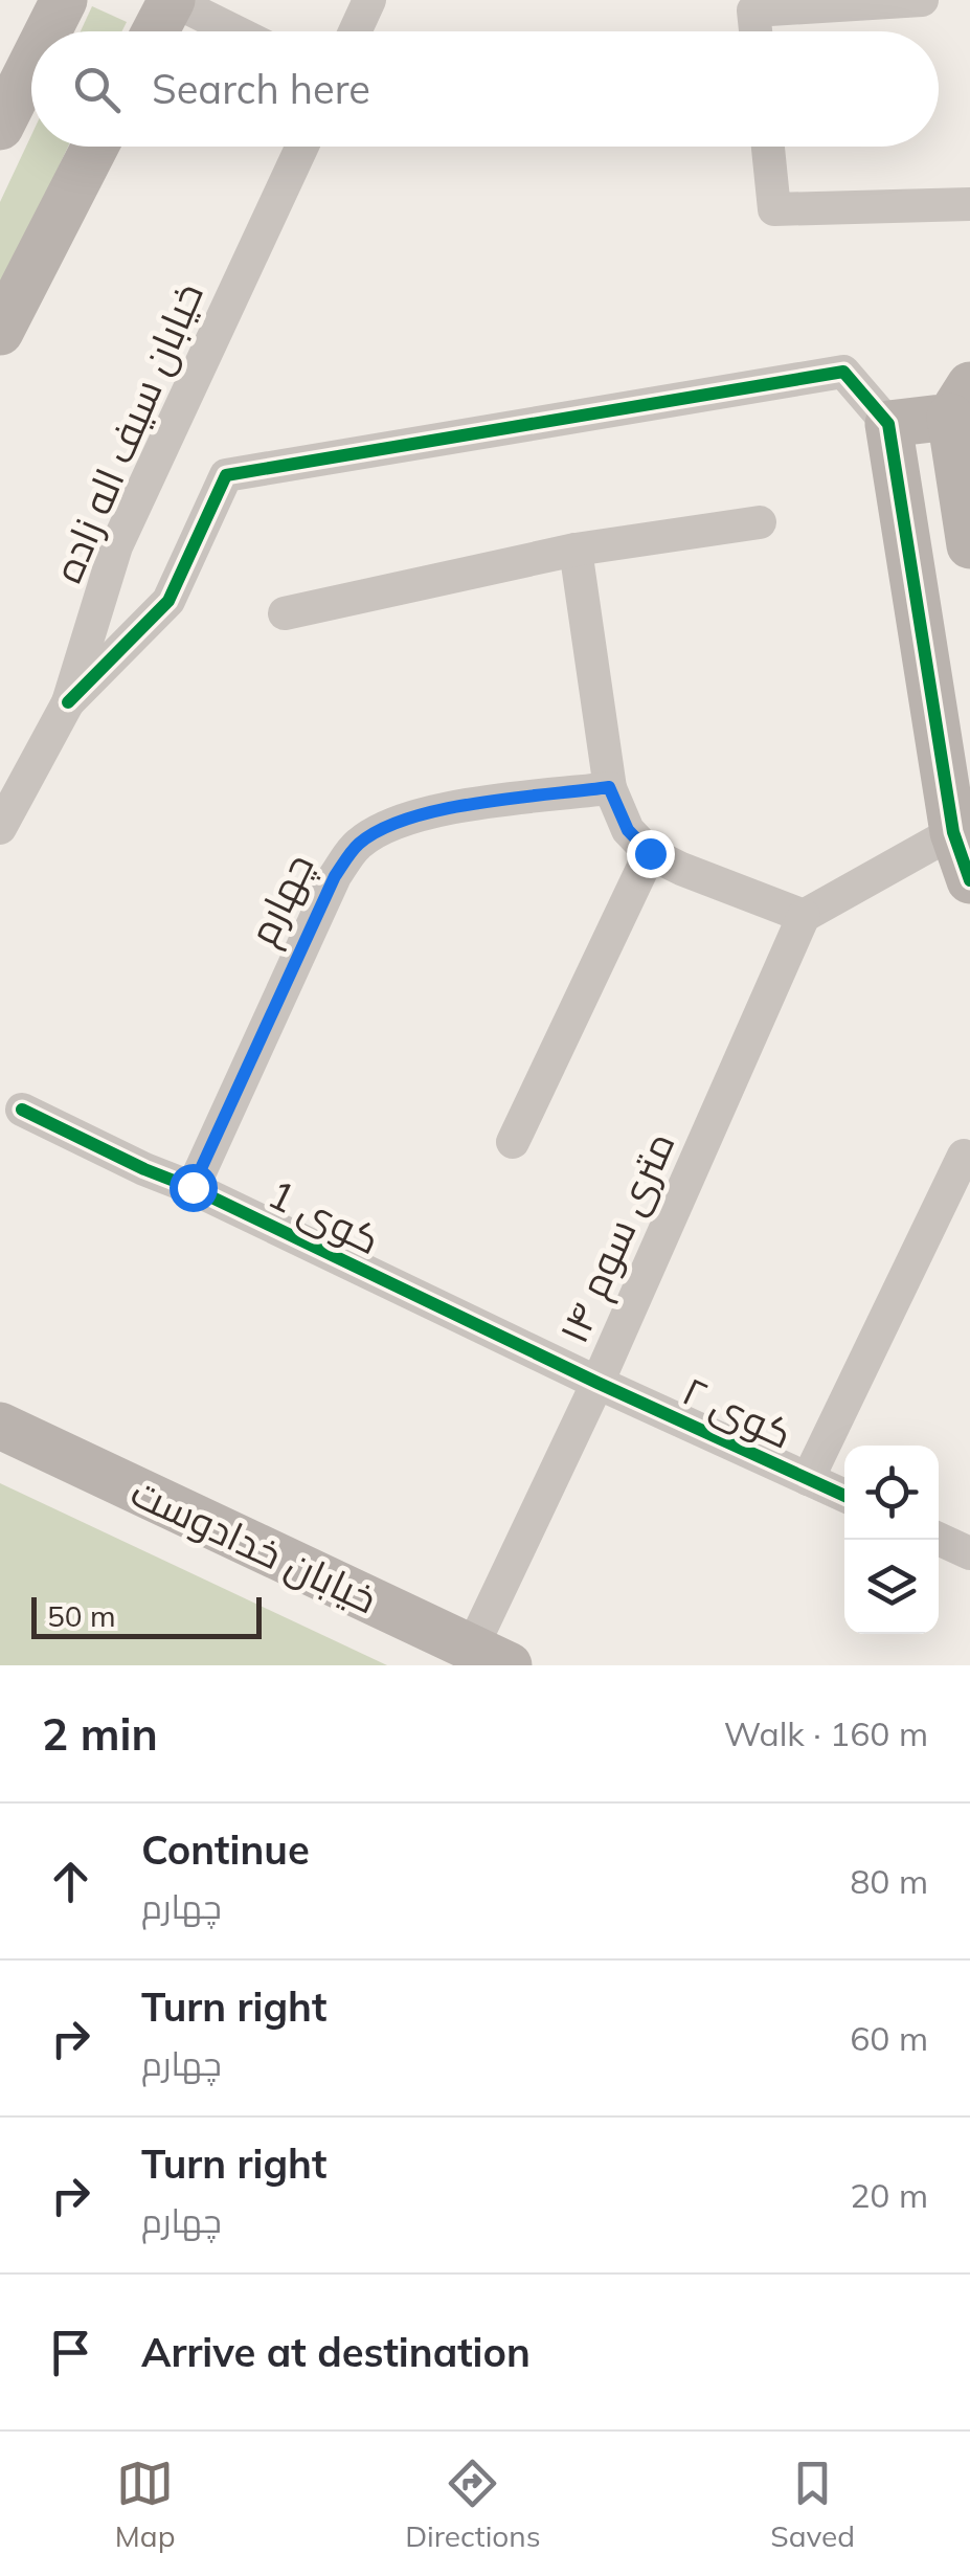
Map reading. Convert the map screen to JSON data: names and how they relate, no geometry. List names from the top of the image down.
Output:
{
  "streets": {
    "main road": ["خیابان خدادوست"],
    "street": [
      "خیابان سیف اله زاده",
      "چهارم",
      "کوی 1",
      "۱۴ متری سوم",
      "کوی ۲"
    ]
  },
  "crossings": [
    ["چهارم", "کوی 1"],
    ["کوی 1", "۱۴ متری سوم"],
    ["کوی 1", "کوی ۲"],
    ["۱۴ متری سوم", "کوی ۲"],
    ["۱۴ متری سوم", "خیابان خدادوست"]
  ],
  "scale_bar": "50 m",
  "page": {
    "search": "Search here",
    "scale": "50 m",
    "heading": ["2 min", "Walk · 160 m"],
    "list": [
      ["Continue", "چهارم", "80 m"],
      ["Turn right", "چهارم", "60 m"],
      ["Turn right", "چهارم", "20 m"],
      "Arrive at destination"
    ],
    "nav": ["Map", "Directions", "Saved"]
  }
}
